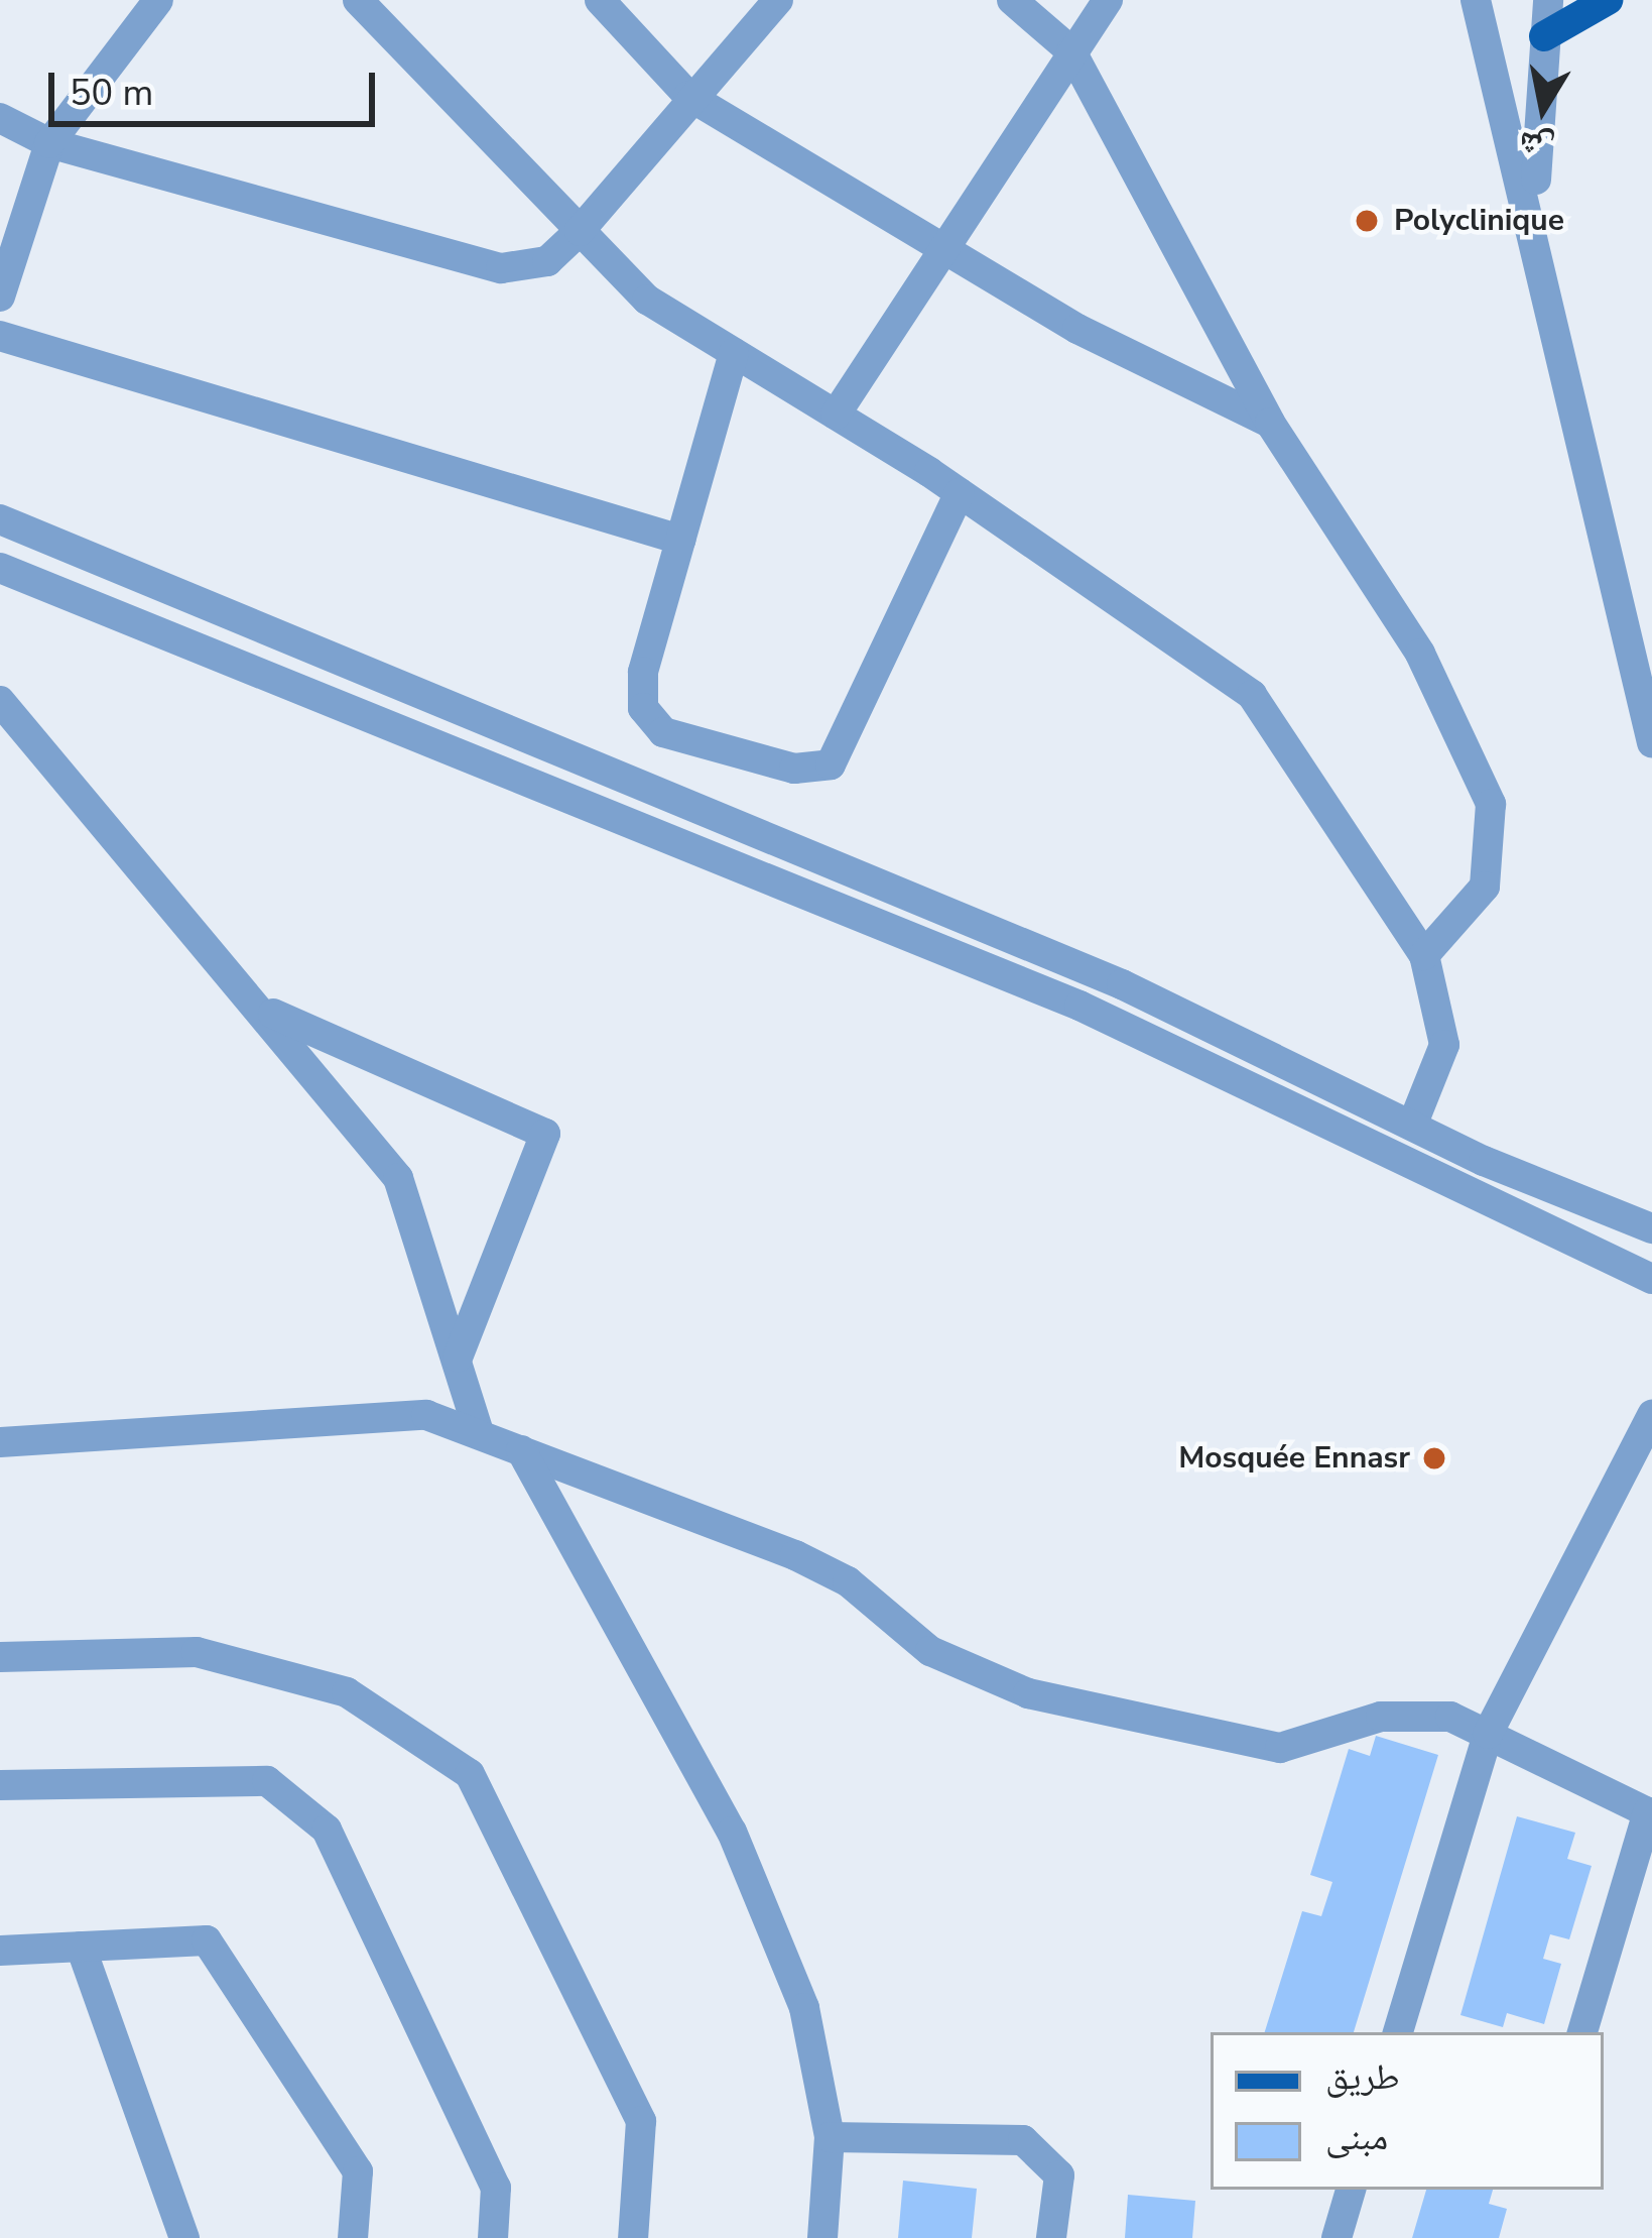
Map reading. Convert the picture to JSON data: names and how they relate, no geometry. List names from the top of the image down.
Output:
{
  "places": ["Polyclinique", "Mosquée Ennasr"],
  "legend": ["طريق", "مبنى"],
  "scale_bar": "50 m",
  "north": "bottom"
}
